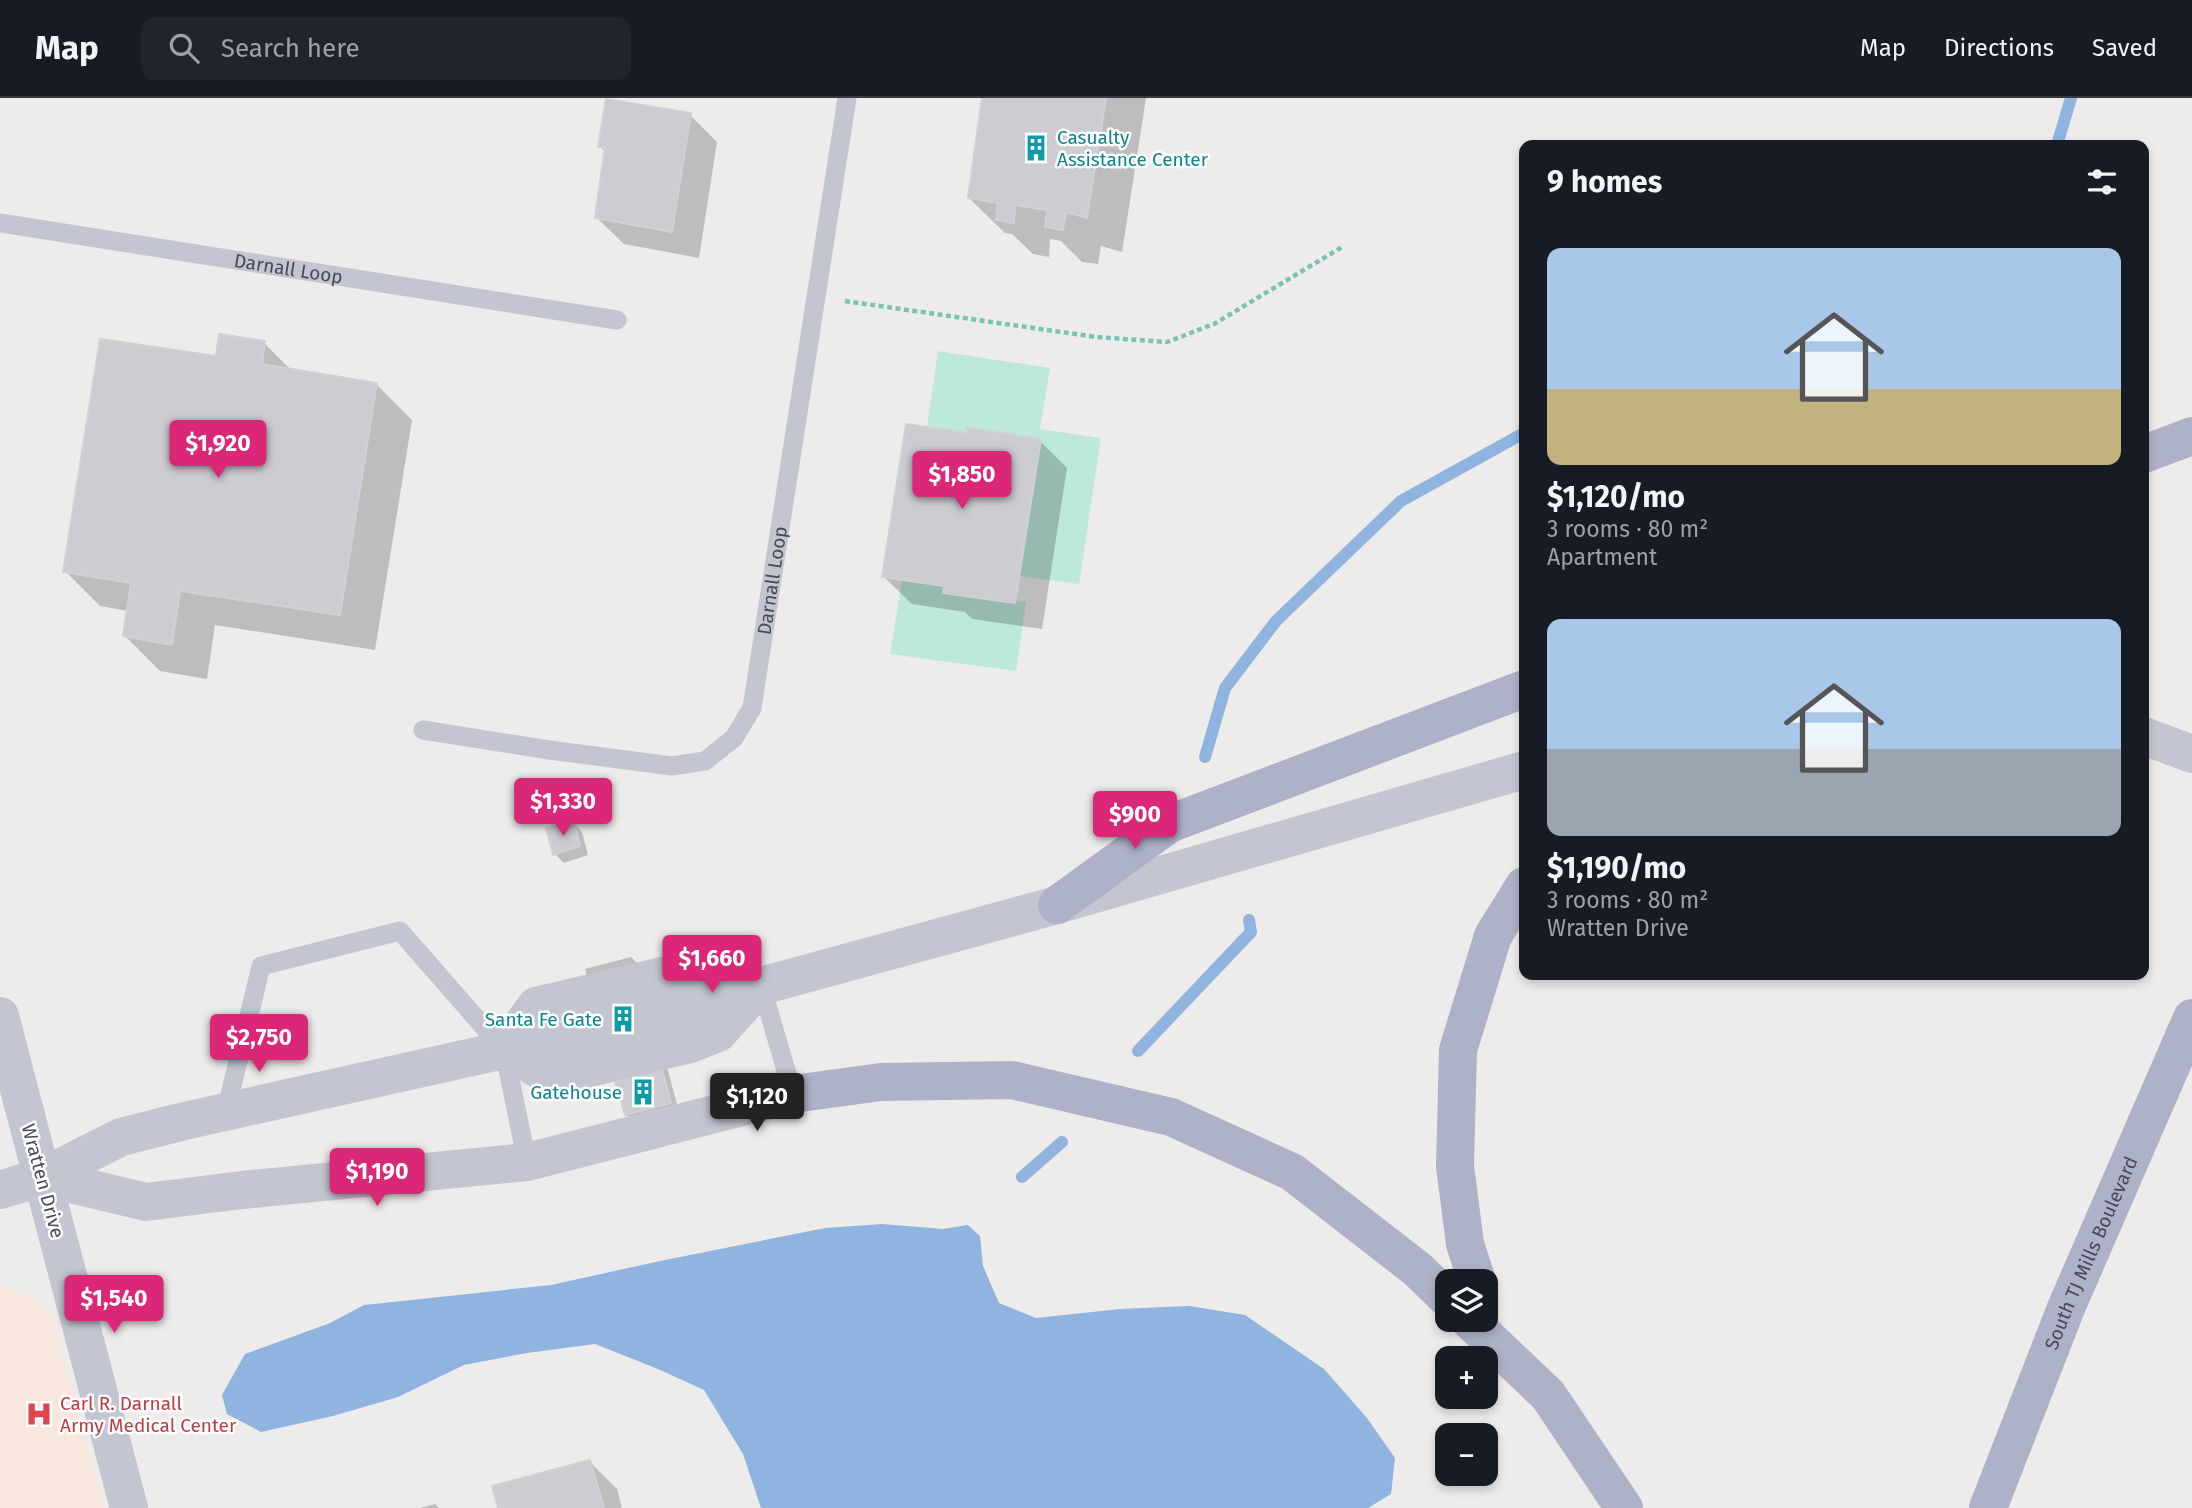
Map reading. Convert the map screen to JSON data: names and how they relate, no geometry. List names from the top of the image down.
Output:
{
  "streets": {
    "main road": ["South TJ Mills Boulevard"],
    "street": ["Wratten Drive"],
    "lane": ["Darnall Loop"]
  },
  "places": {
    "building": ["Casualty Assistance Center", "Santa Fe Gate", "Gatehouse"],
    "hospital": ["Carl R. Darnall Army Medical Center"]
  },
  "page": {
    "header": "Map",
    "search": "Search here",
    "nav": ["Map", "Directions", "Saved"],
    "heading": "9 homes",
    "list": [
      {
        "name": "$1,120/mo",
        "note": "3 rooms · 80 m² · Apartment"
      },
      {
        "name": "$1,190/mo",
        "note": "3 rooms · 80 m² · Wratten Drive"
      }
    ],
    "price": [
      "$1,920",
      "$1,850",
      "$1,330",
      "$900",
      "$1,660",
      "$2,750",
      "$1,120",
      "$1,190",
      "$1,540"
    ],
    "map_buttons": ["+", "−"]
  }
}
